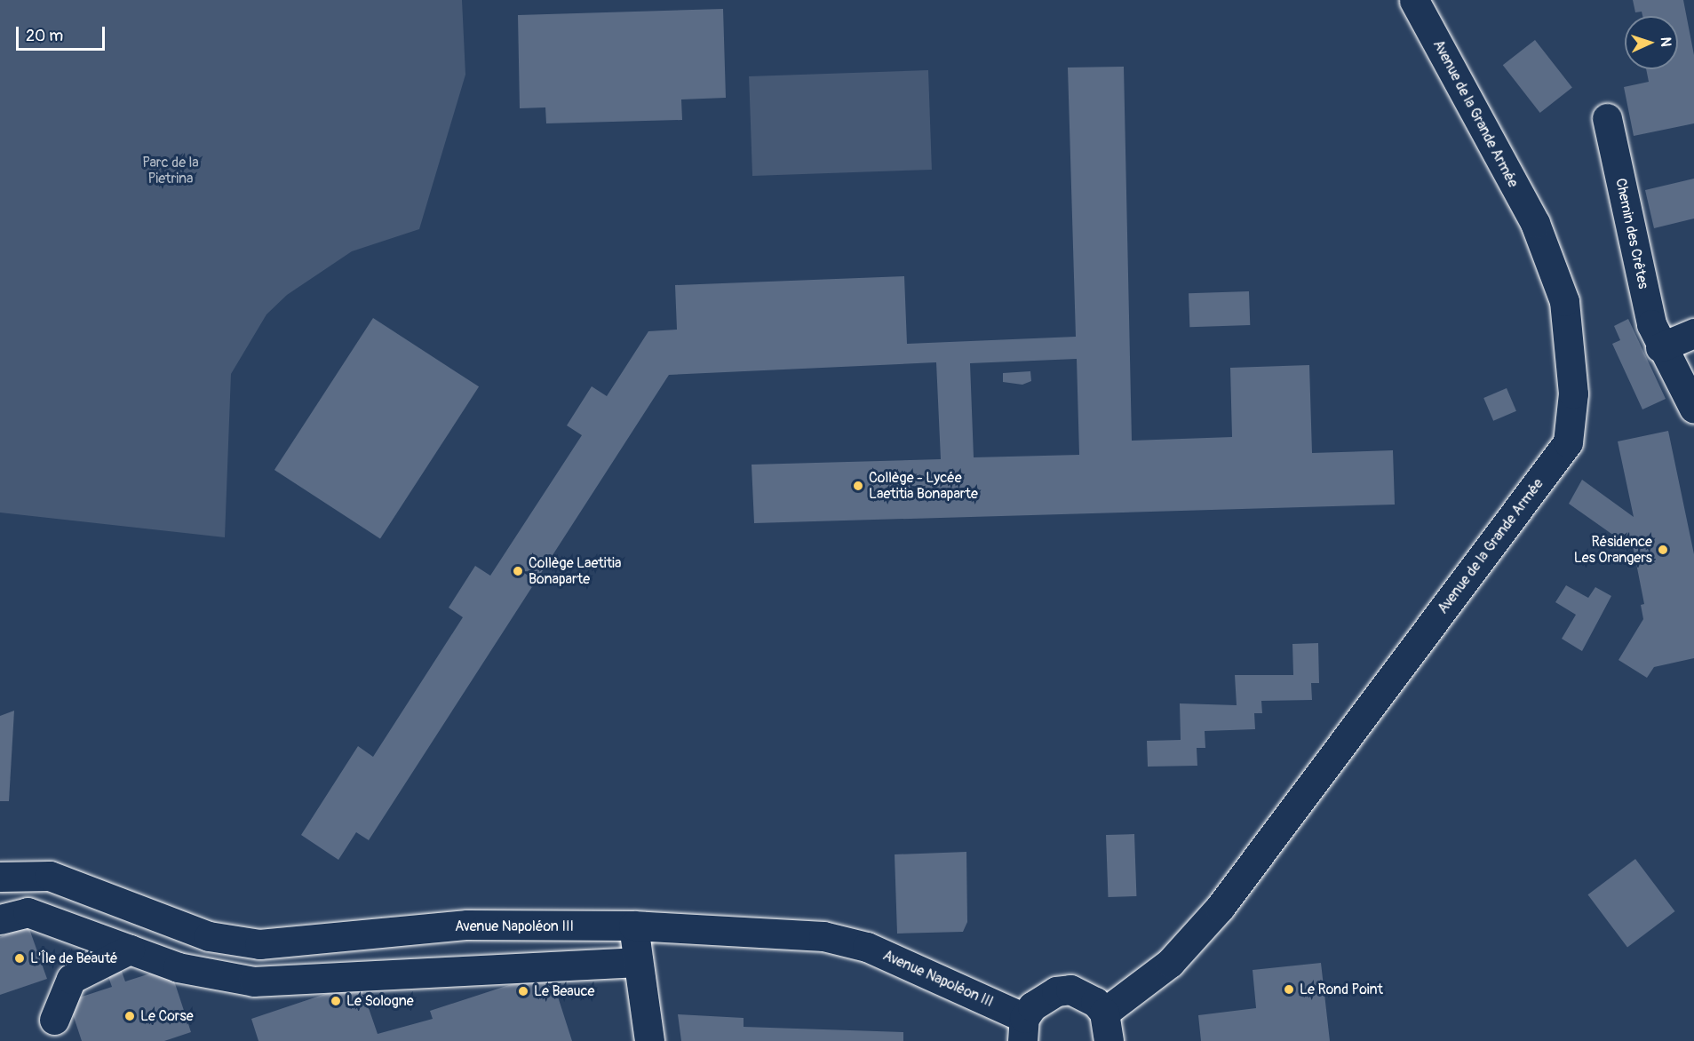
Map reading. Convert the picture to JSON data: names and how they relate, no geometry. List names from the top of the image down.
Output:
{
  "streets": {
    "main road": ["Avenue de la Grande Armée", "Chemin des Crêtes", "Avenue Napoléon III"]
  },
  "parks": ["Parc de la Pietrina"],
  "places": [
    "Collège - Lycée Laetitia Bonaparte",
    "Résidence Les Orangers",
    "Collège Laetitia Bonaparte",
    "L'Île de Beauté",
    "Le Rond Point",
    "Le Beauce",
    "Le Sologne",
    "Le Corse"
  ],
  "scale_bar": "20 m",
  "north": "right"
}
